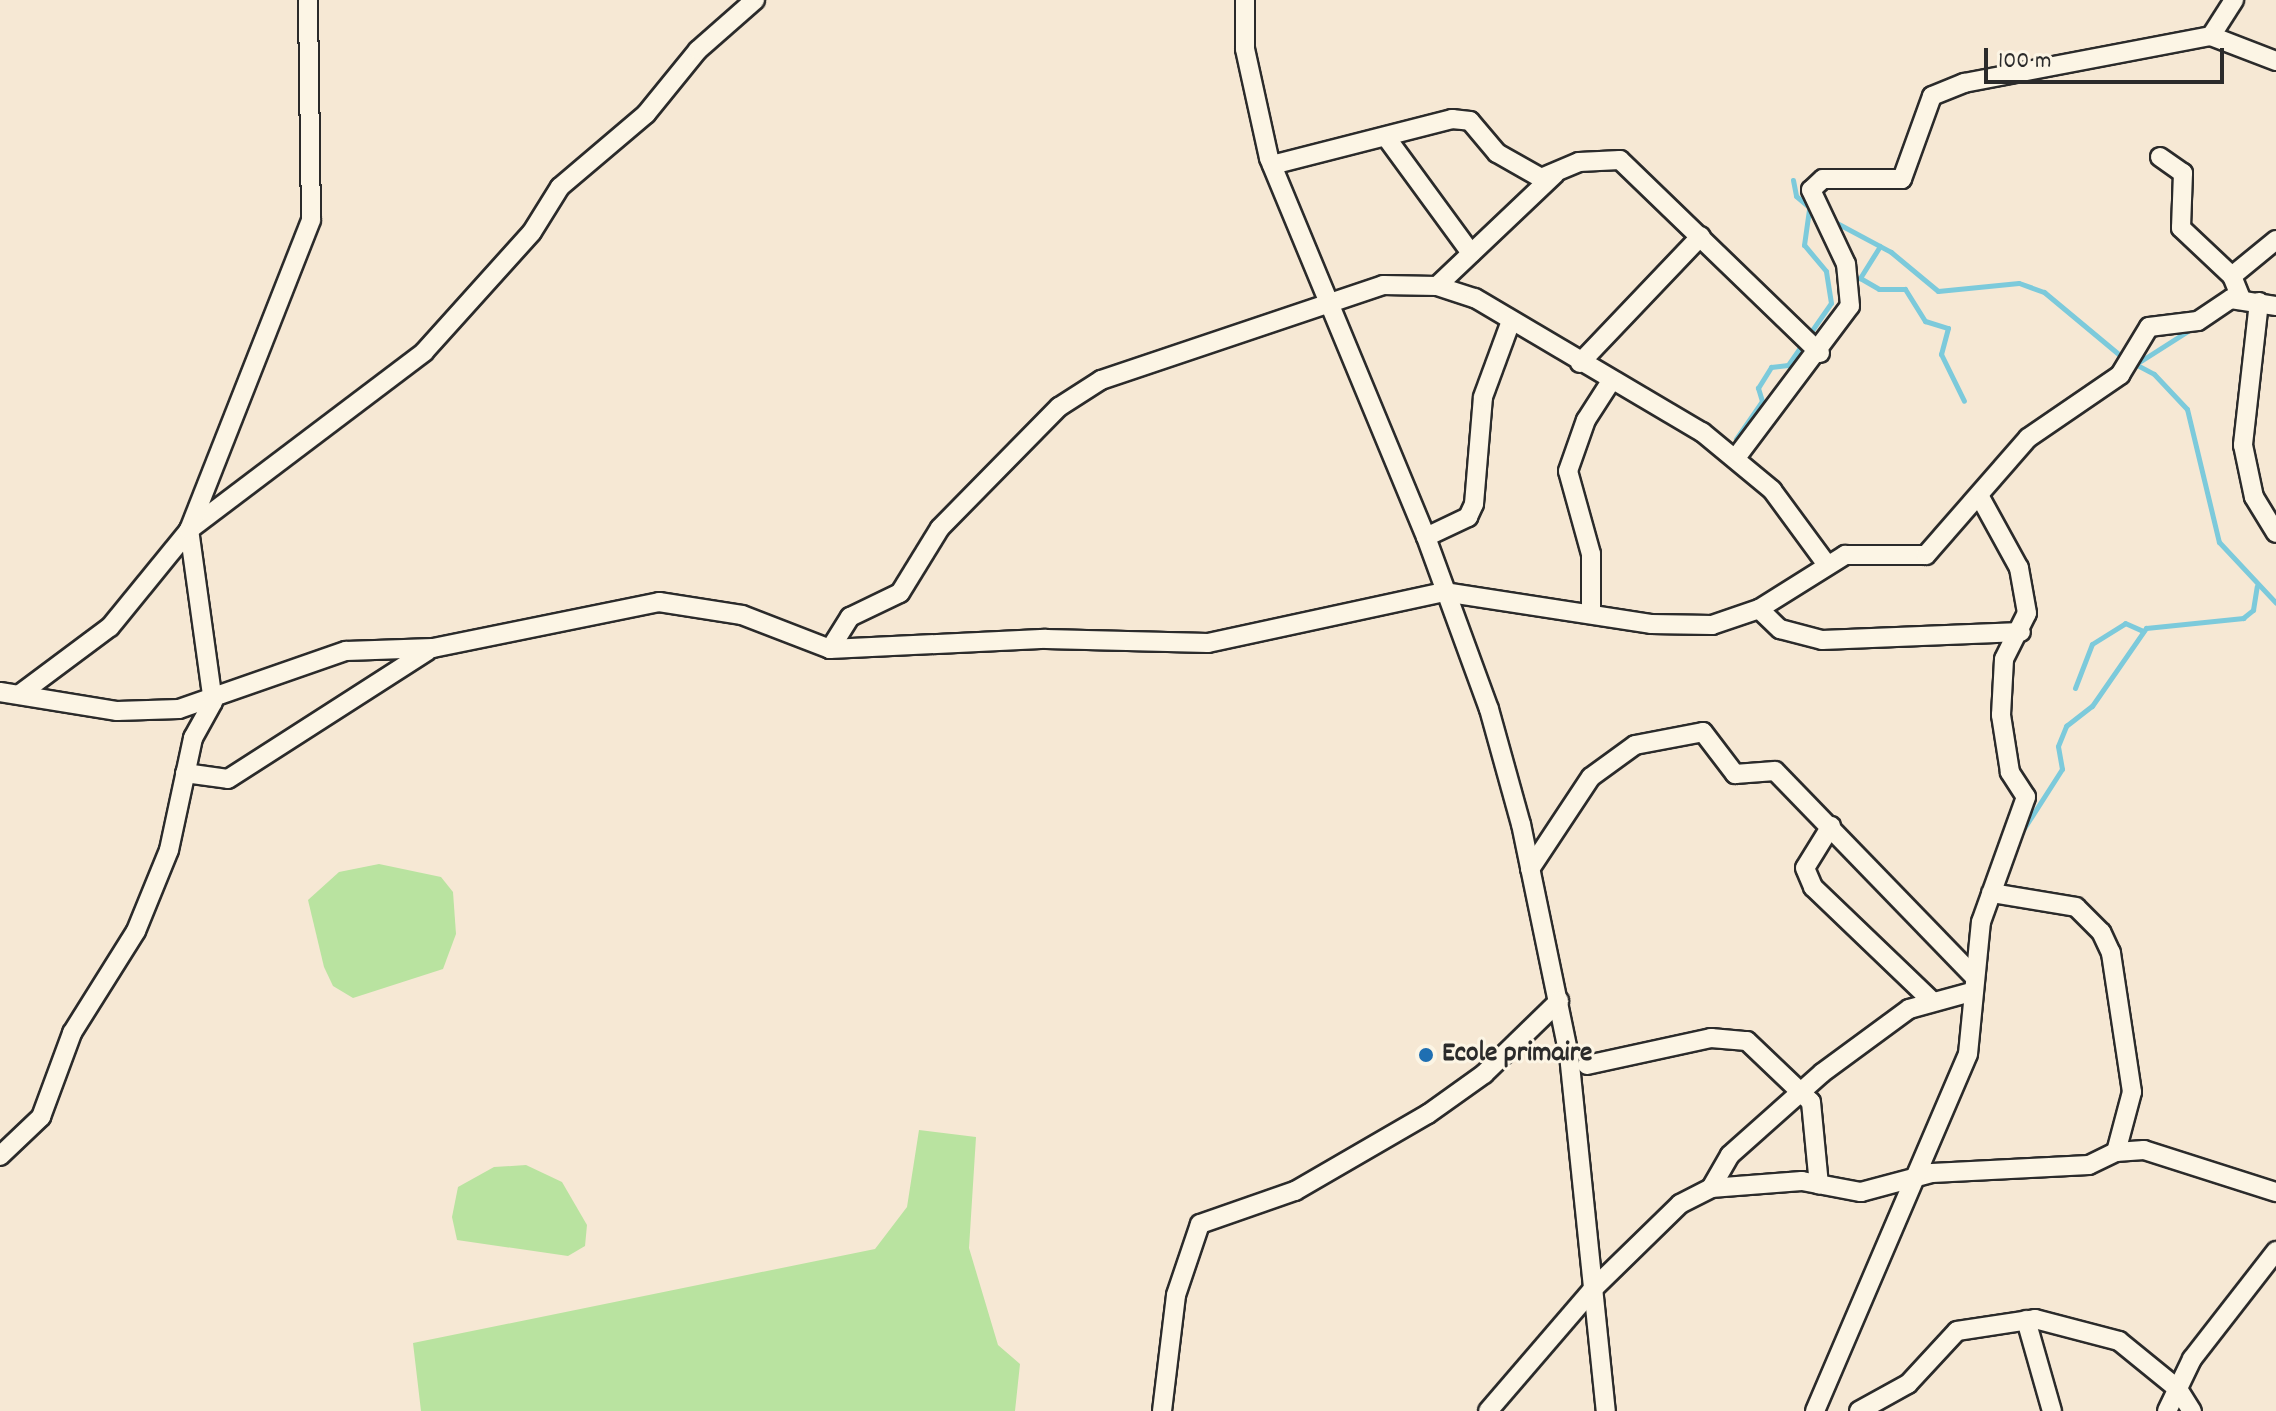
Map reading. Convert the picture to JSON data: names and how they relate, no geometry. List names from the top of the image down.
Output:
{
  "places": ["Ecole primaire"],
  "scale_bar": "100 m"
}
